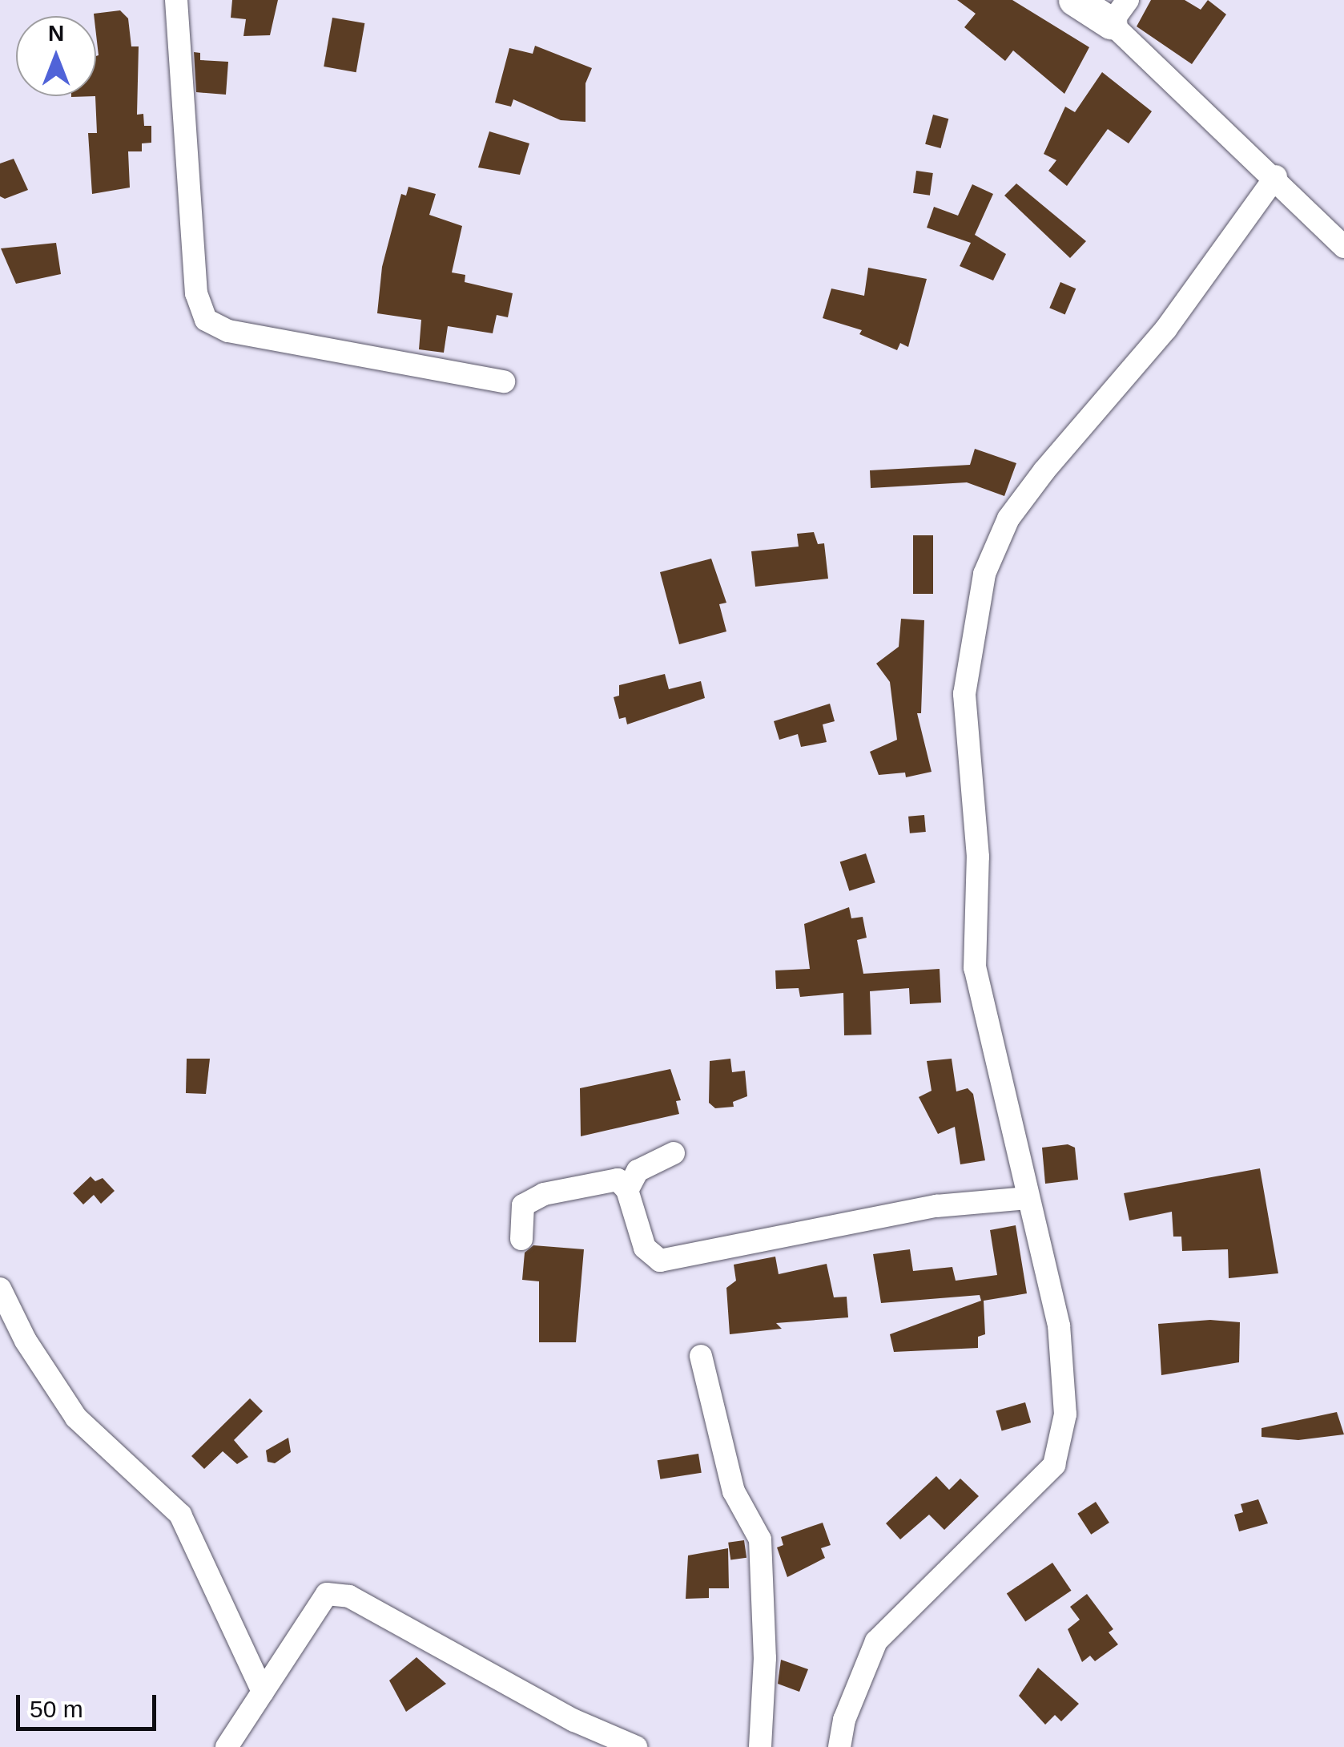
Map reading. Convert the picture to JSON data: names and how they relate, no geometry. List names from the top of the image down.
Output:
{
  "scale_bar": "50 m",
  "north": "top"
}
